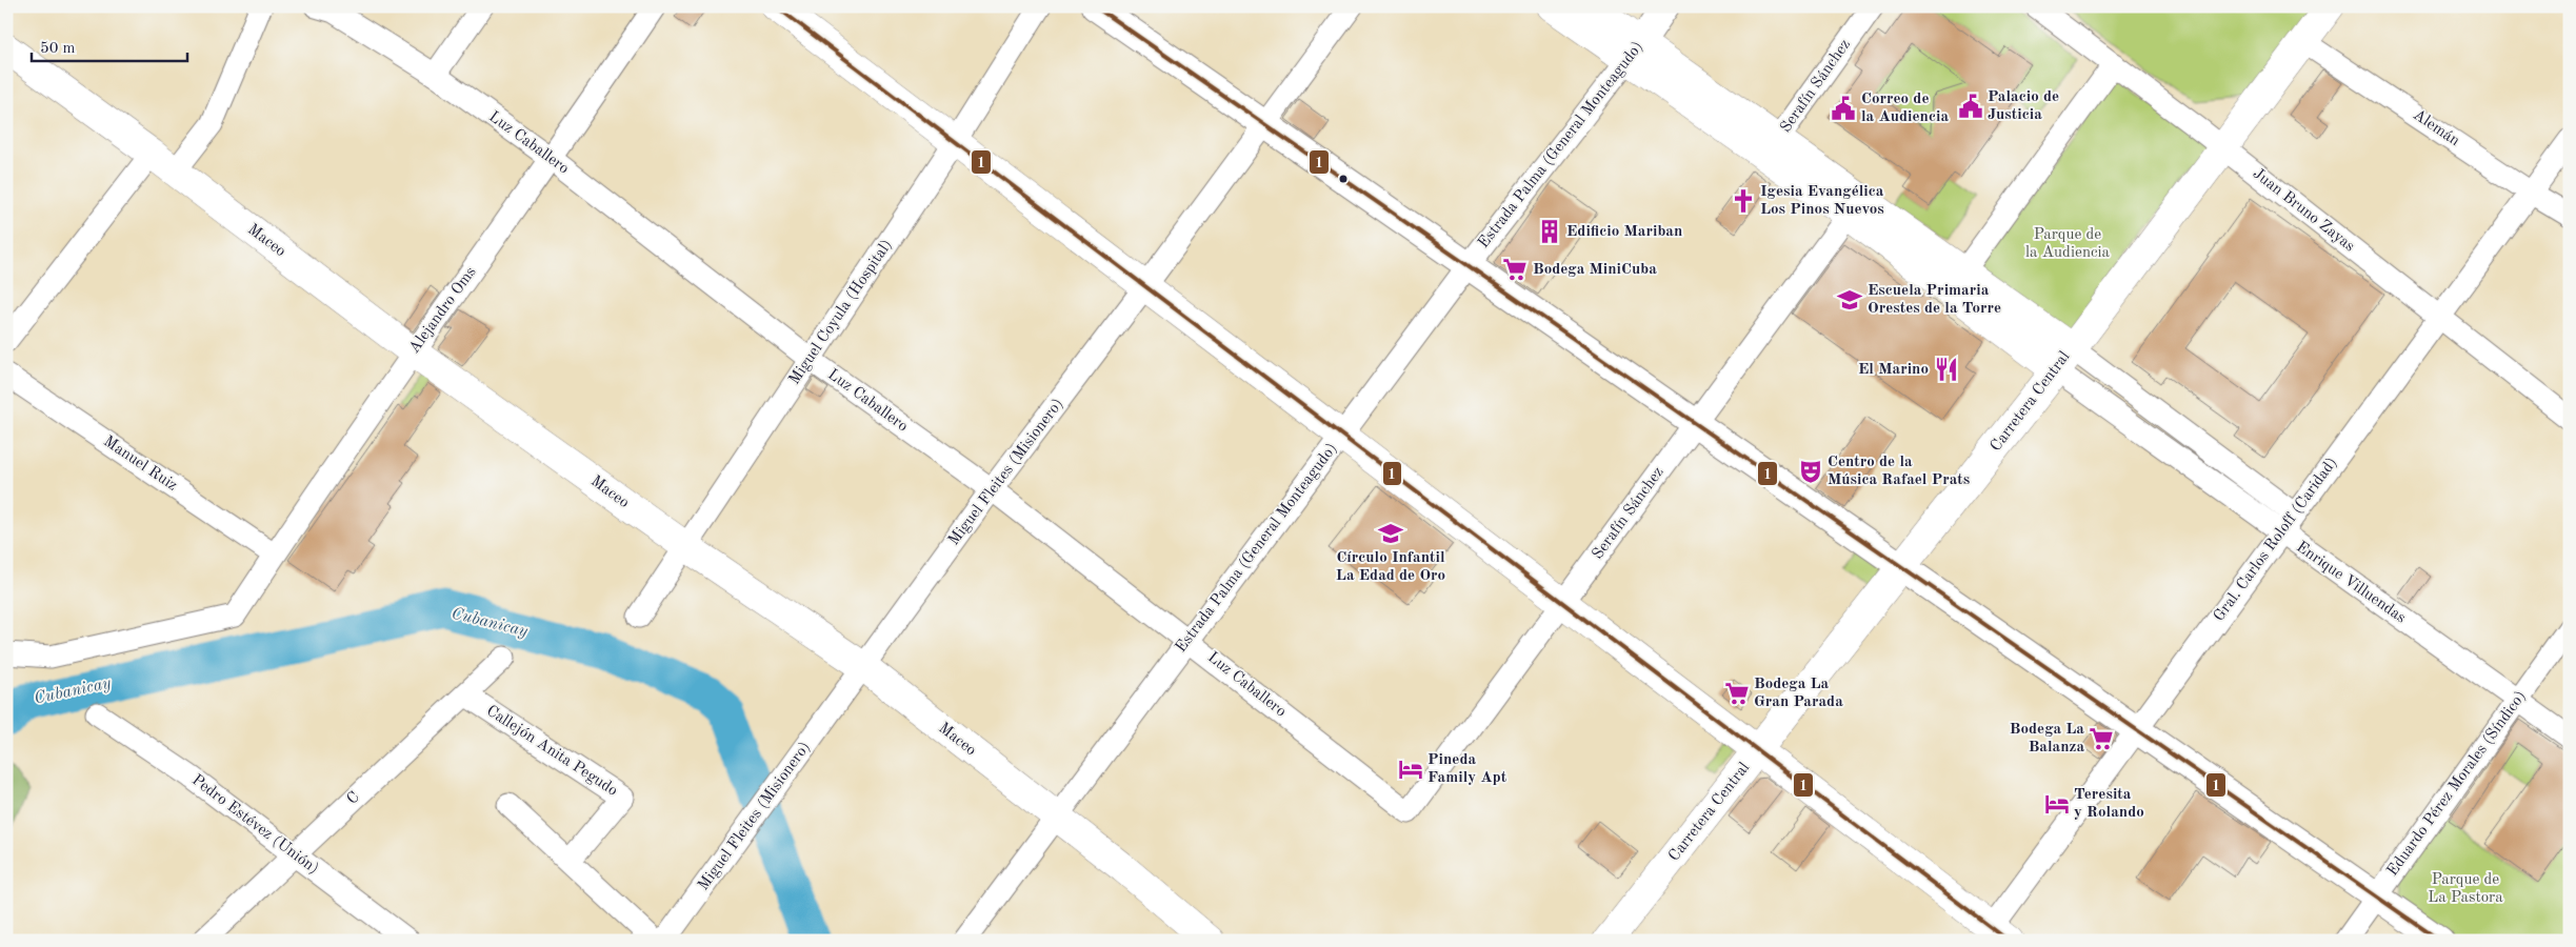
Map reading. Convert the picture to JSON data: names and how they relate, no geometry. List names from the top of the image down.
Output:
{
  "streets": {
    "main road": ["Maceo", "Carretera Central"],
    "street": [
      "Serafín Sánchez",
      "Alemán",
      "Luz Caballero",
      "Estrada Palma (General Monteagudo)",
      "Juan Bruno Zayas",
      "Alejandro Oms",
      "Miguel Coyula (Hospital)",
      "Manuel Ruiz",
      "Miguel Fleites (Misionero)",
      "Gral. Carlos Roloff (Caridad)",
      "Enrique Villuendas",
      "Callejón Anita Pegudo",
      "Eduardo Pérez Morales (Síndico)",
      "C",
      "Pedro Estévez (Unión)"
    ]
  },
  "crossings": [
    ["Serafín Sánchez", "Luz Caballero"],
    ["Alemán", "Carretera Central"],
    ["Alemán", "Gral. Carlos Roloff (Caridad)"],
    ["Luz Caballero", "Estrada Palma (General Monteagudo)"],
    ["Luz Caballero", "Alejandro Oms"],
    ["Luz Caballero", "Miguel Coyula (Hospital)"],
    ["Luz Caballero", "Miguel Fleites (Misionero)"],
    ["Estrada Palma (General Monteagudo)", "Maceo"],
    ["Juan Bruno Zayas", "Carretera Central"],
    ["Juan Bruno Zayas", "Gral. Carlos Roloff (Caridad)"],
    ["Maceo", "Alejandro Oms"],
    ["Maceo", "Miguel Coyula (Hospital)"],
    ["Maceo", "Miguel Fleites (Misionero)"],
    ["Alejandro Oms", "Manuel Ruiz"],
    ["Carretera Central", "Enrique Villuendas"],
    ["Gral. Carlos Roloff (Caridad)", "Enrique Villuendas"],
    ["Enrique Villuendas", "Eduardo Pérez Morales (Síndico)"],
    ["Callejón Anita Pegudo", "C"],
    ["C", "Pedro Estévez (Unión)"]
  ],
  "water": ["Cubanicay"],
  "parks": ["Parque de la Audiencia", "Parque de La Pastora"],
  "places": {
    "public building": ["Palacio de Justicia", "Correo de la Audiencia"],
    "church": ["Igesia Evangélica Los Pinos Nuevos"],
    "building": ["Edificio Mariban"],
    "supermarket": ["Bodega MiniCuba", "Bodega La Gran Parada", "Bodega La Balanza"],
    "school or university": ["Escuela Primaria Orestes de la Torre", "Círculo Infantil La Edad de Oro"],
    "restaurant": ["El Marino"],
    "theatre": ["Centro de la Música Rafael Prats"],
    "hotel": ["Pineda Family Apt", "Teresita y Rolando"]
  },
  "lines": ["transit line 1"],
  "scale_bar": "50 m"
}
